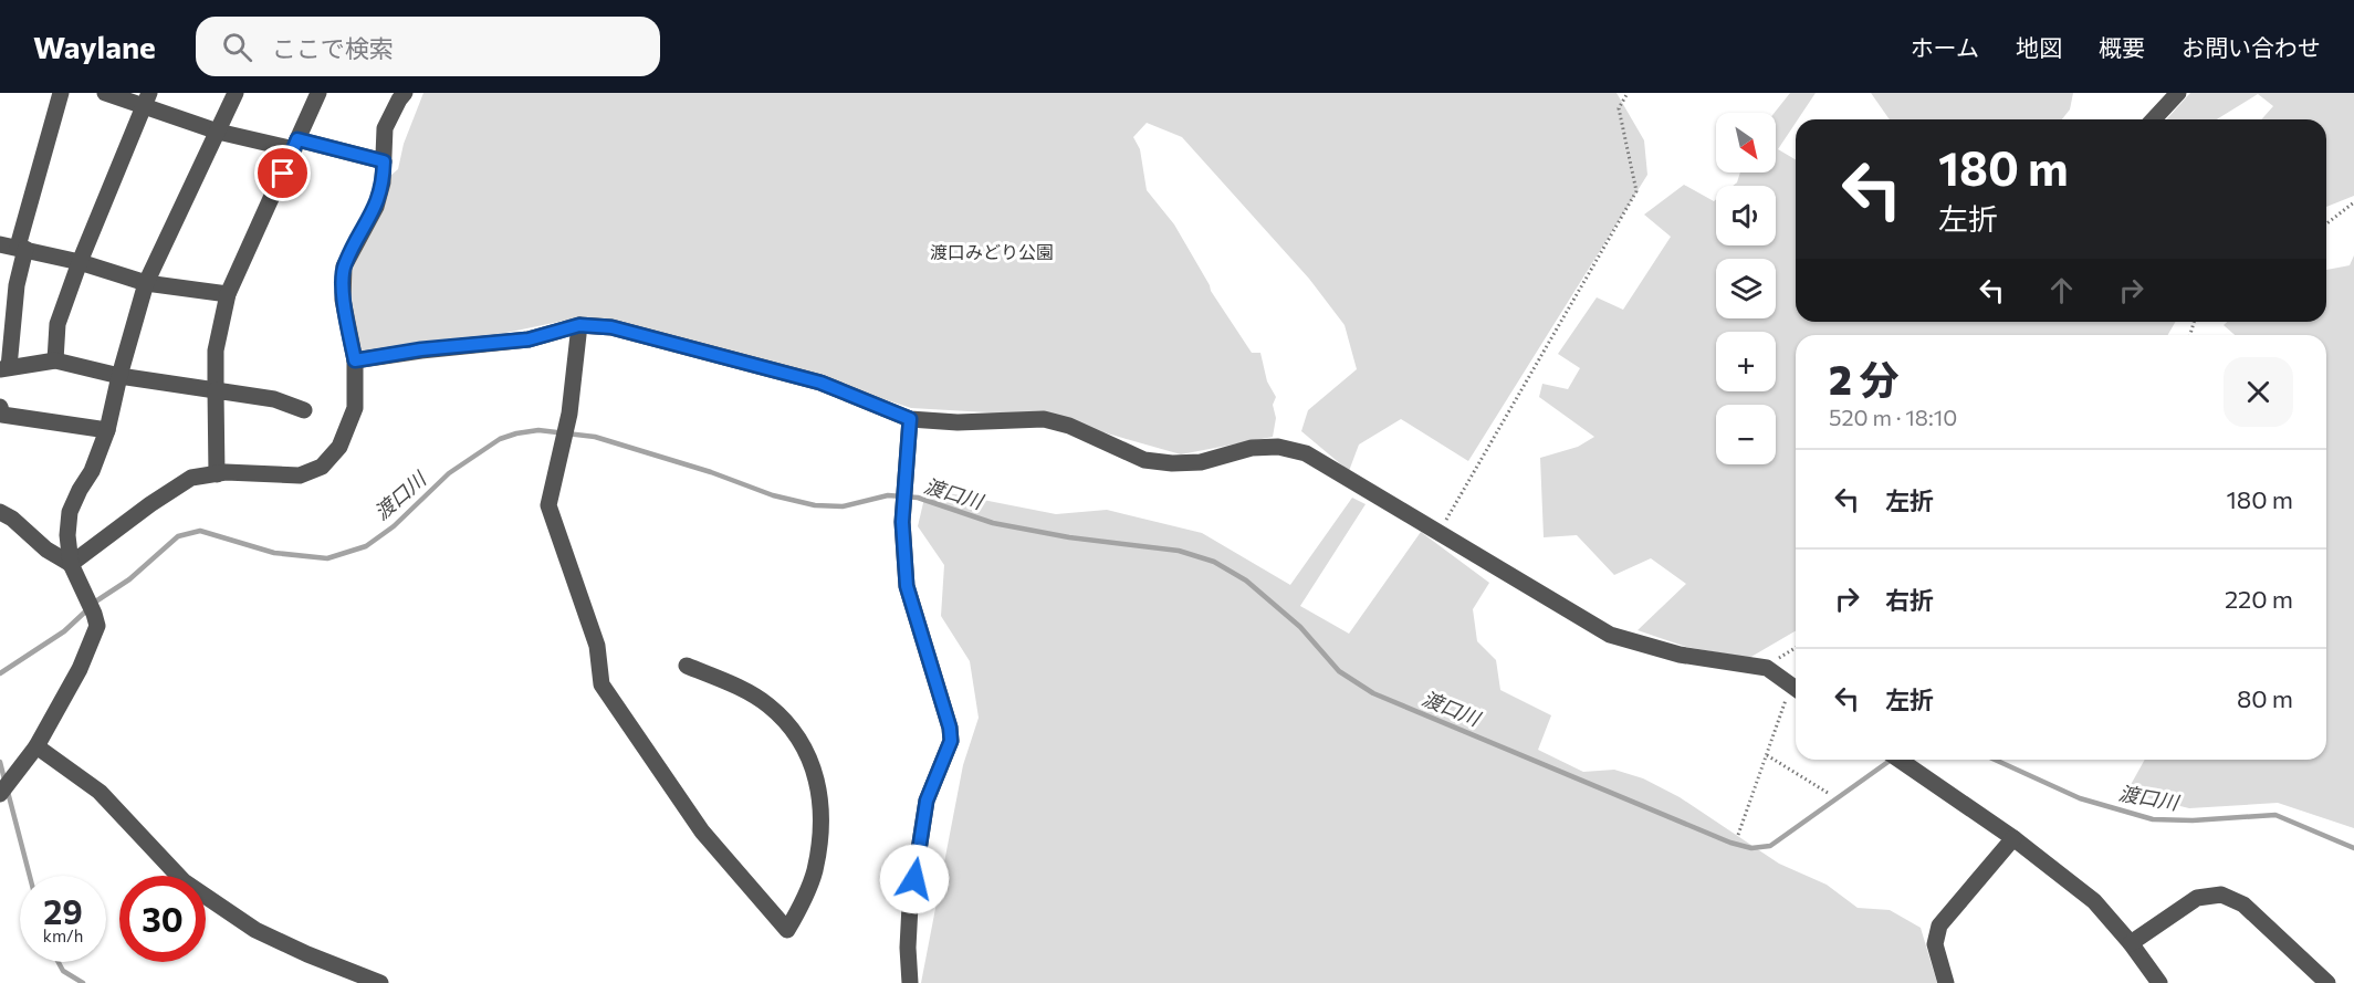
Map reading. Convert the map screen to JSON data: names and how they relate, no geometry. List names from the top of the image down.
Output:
{
  "water": ["渡口川"],
  "parks": ["渡口みどり公園"],
  "north": "bottom right",
  "page": {
    "header": "Waylane",
    "search": "ここで検索",
    "nav": [
      "ホーム",
      "地図",
      "概要",
      "お問い合わせ"
    ],
    "map_buttons": ["+", "−"],
    "turn": ["180 m", "左折"],
    "heading": ["2 分", "520 m · 18:10"],
    "list": [
      {
        "name": "左折",
        "value": "180 m"
      },
      {
        "name": "右折",
        "value": "220 m"
      },
      {
        "name": "左折",
        "value": "80 m"
      }
    ],
    "speed": "29 km/h",
    "limit": "30"
  }
}
